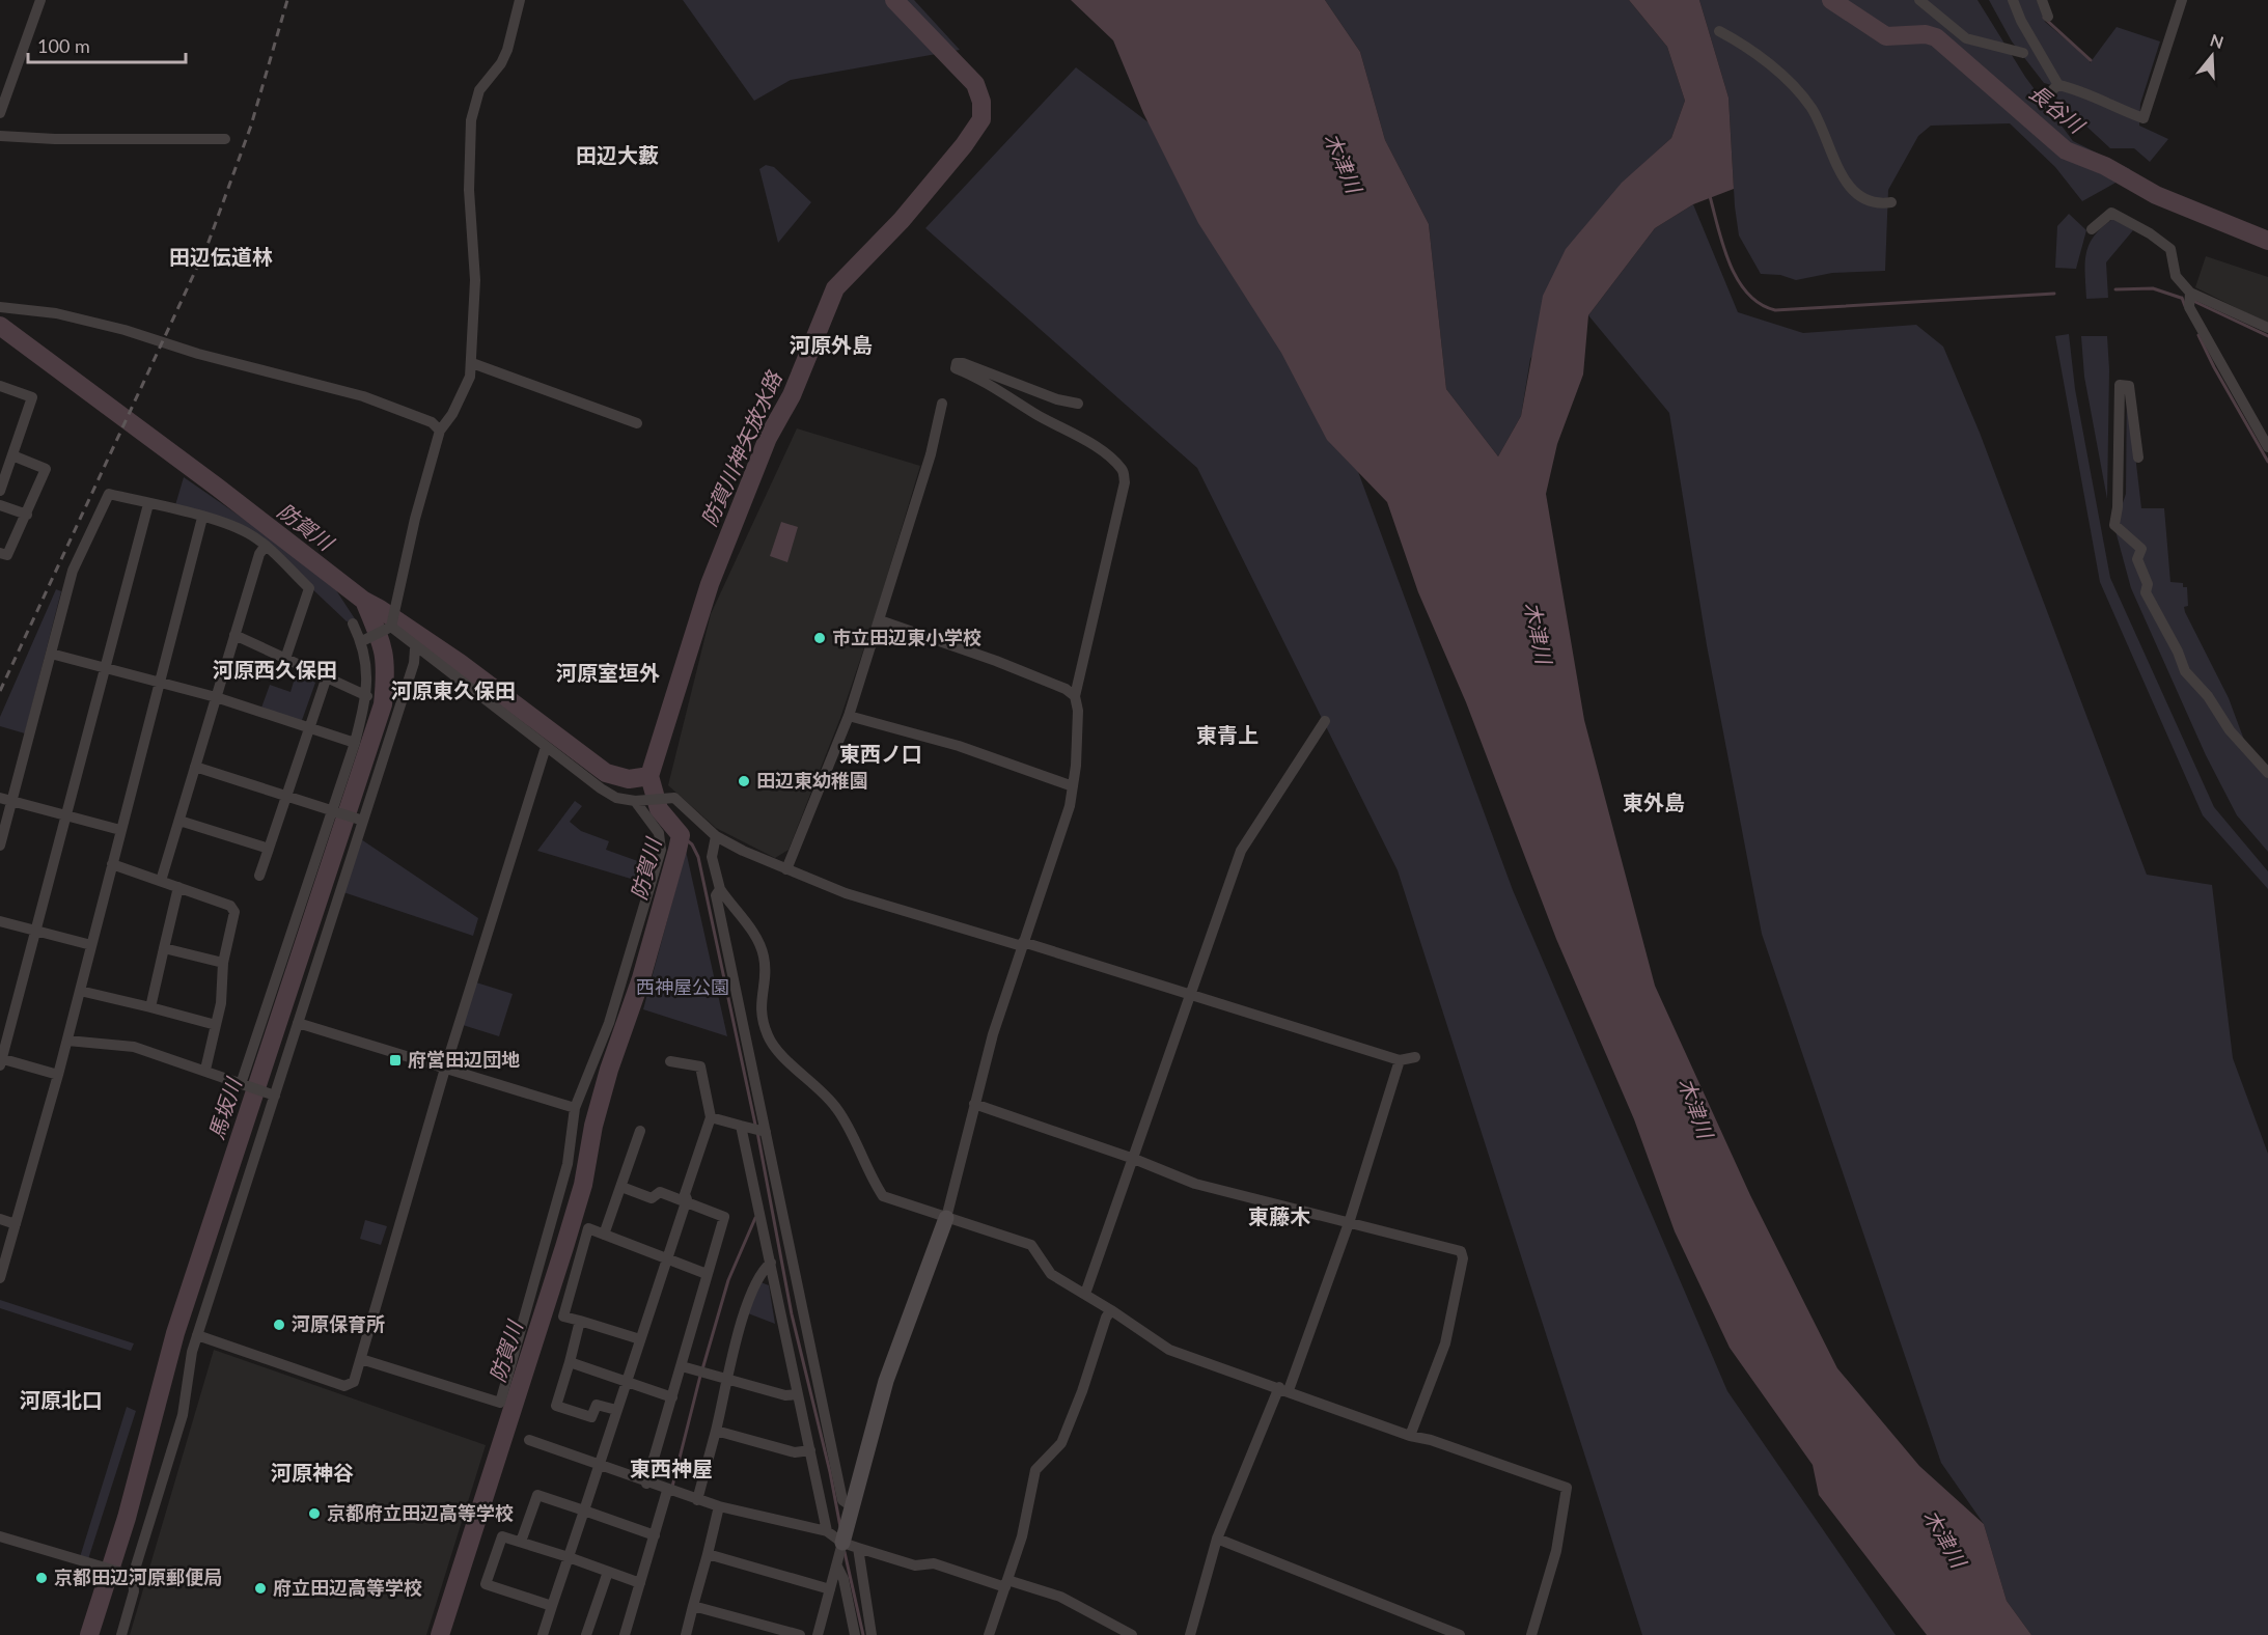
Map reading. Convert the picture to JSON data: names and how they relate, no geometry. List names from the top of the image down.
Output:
{
  "districts": [
    "田辺大藪",
    "田辺伝道林",
    "河原外島",
    "河原西久保田",
    "河原室垣外",
    "河原東久保田",
    "東青上",
    "東西ノ口",
    "東外島",
    "東藤木",
    "河原北口",
    "東西神屋",
    "河原神谷"
  ],
  "water": [
    "長谷川",
    "木津川",
    "防賀川神矢放水路",
    "防賀川",
    "馬坂川"
  ],
  "parks": ["西神屋公園"],
  "places": {
    "other": [
      "市立田辺東小学校",
      "田辺東幼稚園",
      "河原保育所",
      "京都府立田辺高等学校",
      "京都田辺河原郵便局",
      "府立田辺高等学校"
    ],
    "transit": ["府営田辺団地"]
  },
  "scale_bar": "100 m",
  "north": "top"
}
